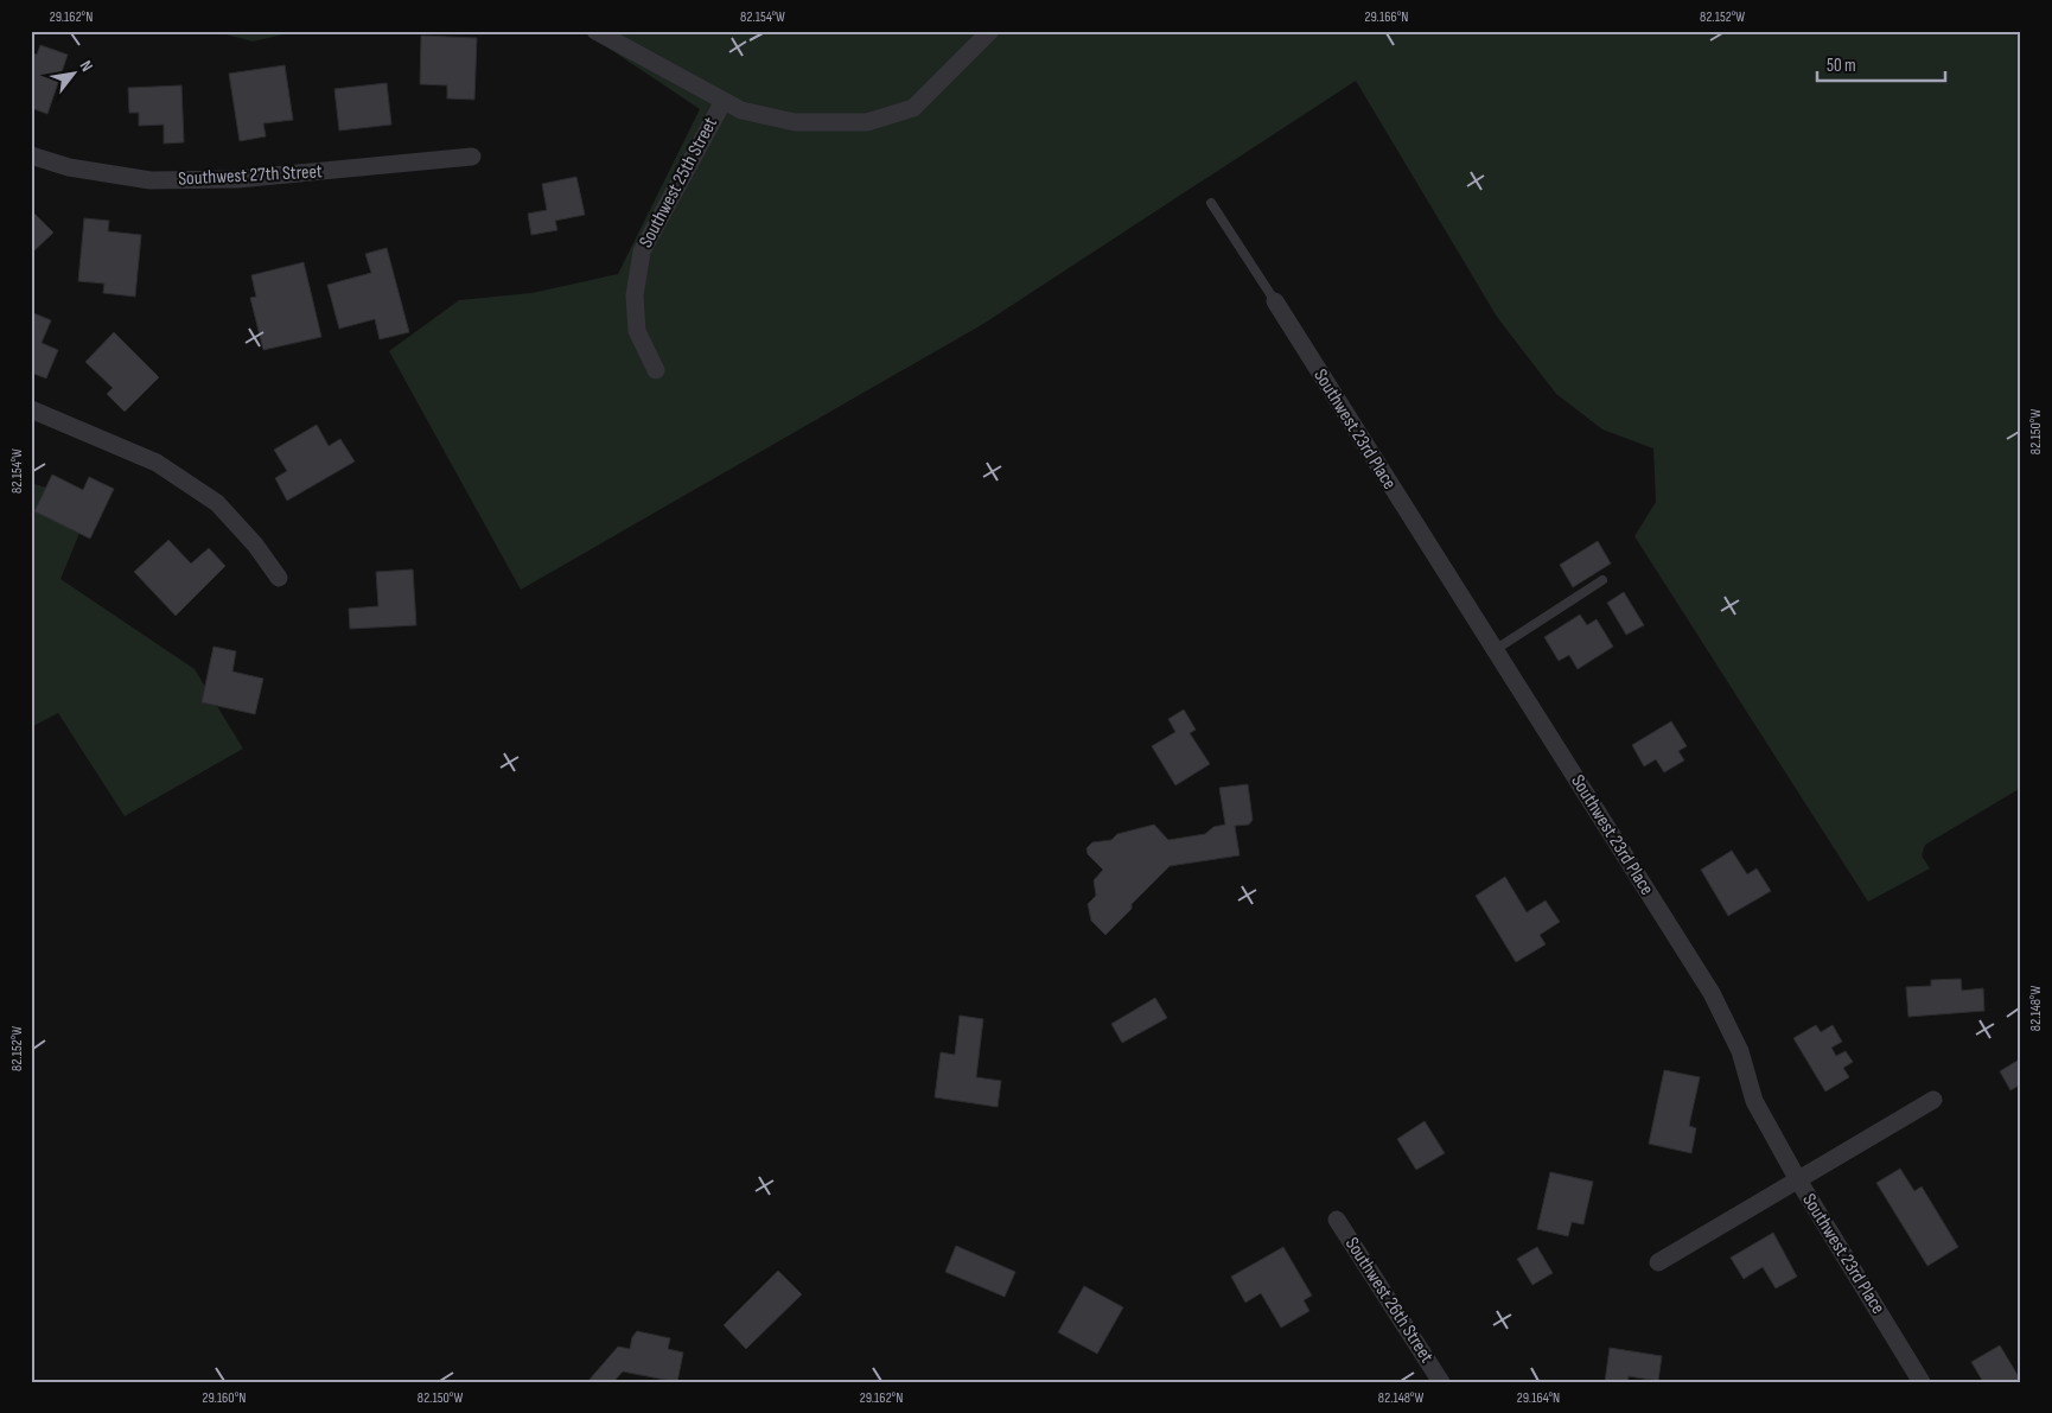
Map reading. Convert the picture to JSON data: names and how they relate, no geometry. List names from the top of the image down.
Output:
{
  "streets": {
    "street": [
      "Southwest 27th Street",
      "Southwest 25th Street",
      "Southwest 23rd Place",
      "Southwest 26th Street"
    ]
  },
  "scale_bar": "50 m",
  "north": "top right",
  "coordinates": [
    "29.162°N",
    "82.154°W",
    "29.166°N",
    "82.152°W",
    "82.150°W",
    "82.148°W",
    "29.160°N",
    "29.164°N"
  ]
}
